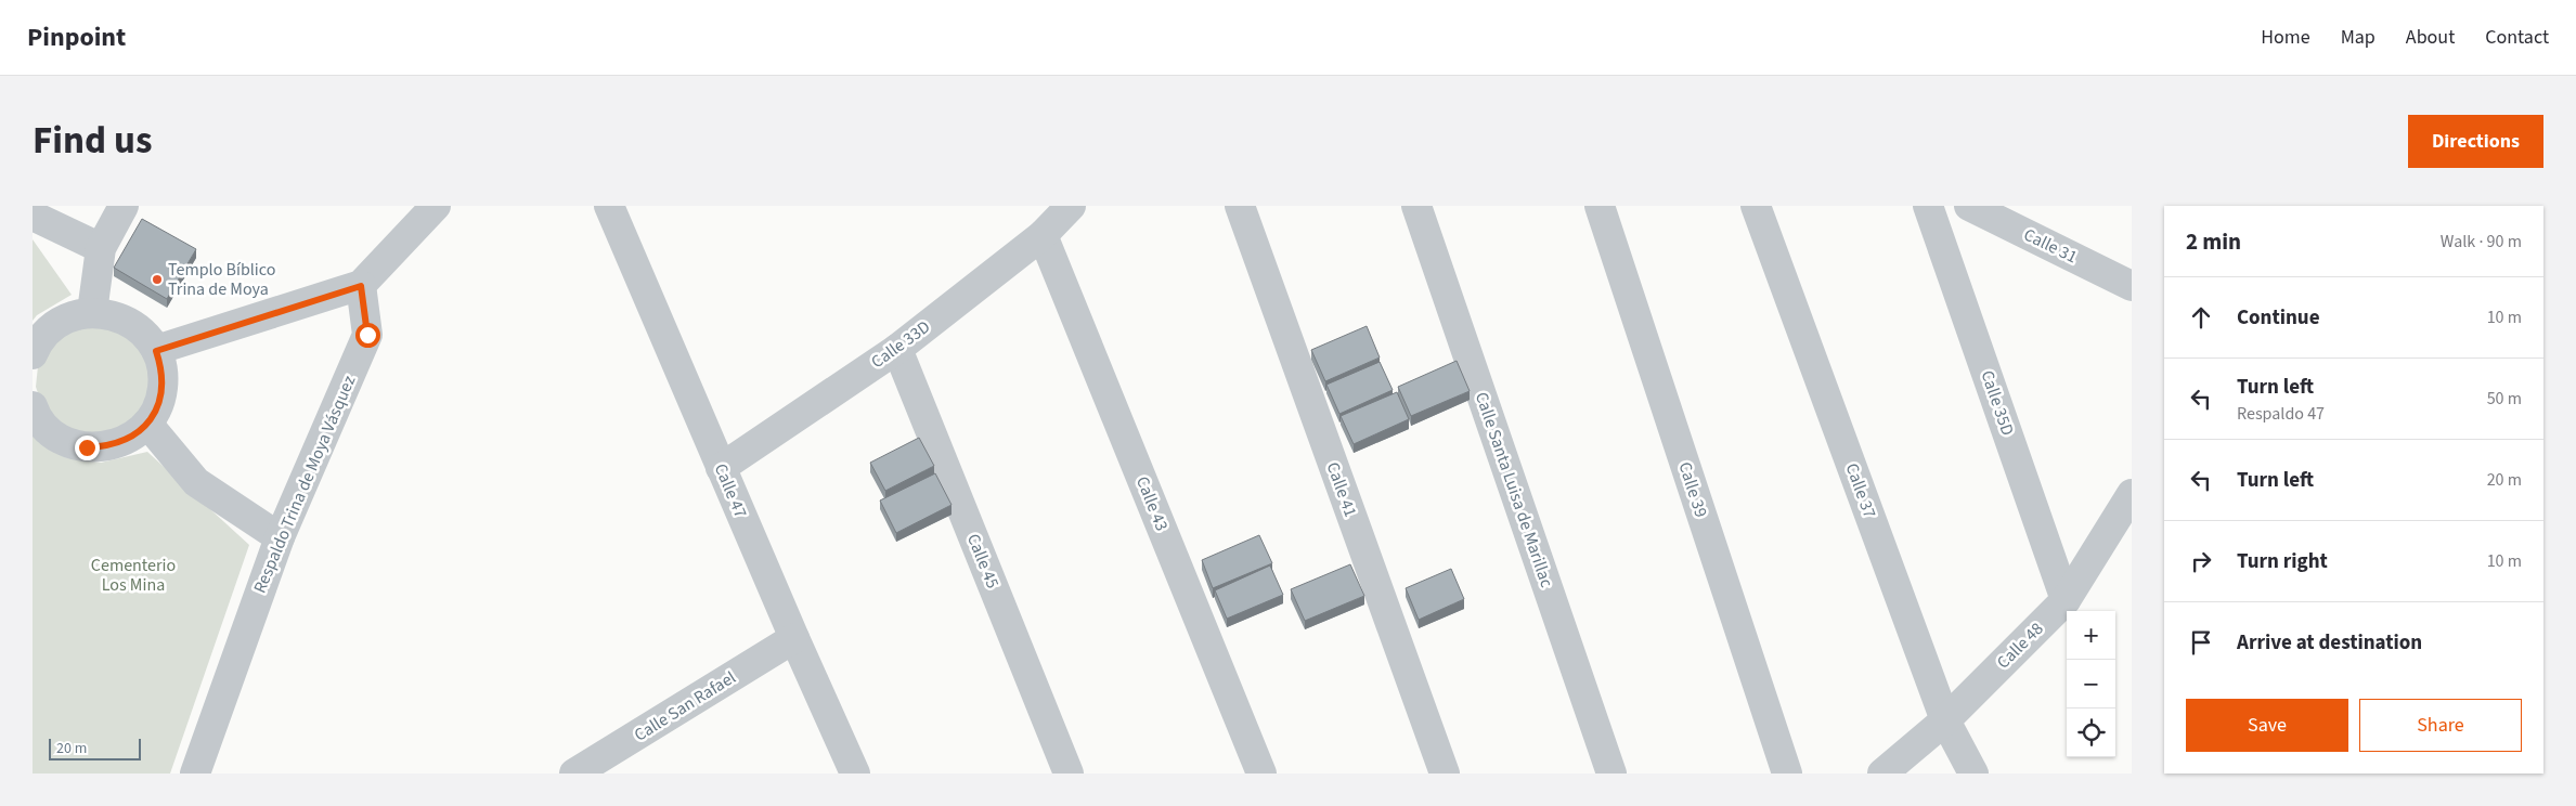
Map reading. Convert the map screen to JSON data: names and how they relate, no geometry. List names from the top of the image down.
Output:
{
  "streets": {
    "street": [
      "Calle 31",
      "Calle 33D",
      "Calle 35D",
      "Respaldo Trina de Moya Vásquez",
      "Calle 41",
      "Calle Santa Luisa de Marillac",
      "Calle 39",
      "Calle 47",
      "Calle 37",
      "Calle 43",
      "Calle 45",
      "Calle 48",
      "Calle San Rafael"
    ]
  },
  "crossings": [
    ["Calle 33D", "Calle 47"],
    ["Calle 33D", "Calle 43"],
    ["Calle 33D", "Calle 45"],
    ["Calle 35D", "Calle 48"],
    ["Calle 47", "Calle San Rafael"],
    ["Calle 37", "Calle 48"]
  ],
  "parks": ["Cementerio Los Mina"],
  "places": ["Templo Bíblico Trina de Moya"],
  "scale_bar": "20 m",
  "page": {
    "header": "Pinpoint",
    "nav": [
      "Home",
      "Map",
      "About",
      "Contact"
    ],
    "title": "Find us",
    "buttons": [
      "Directions",
      ["Save", "Share"]
    ],
    "heading": ["2 min", "Walk · 90 m"],
    "list": [
      ["Continue", "10 m"],
      ["Turn left", "Respaldo 47", "50 m"],
      ["Turn left", "20 m"],
      ["Turn right", "10 m"],
      "Arrive at destination"
    ],
    "map_buttons": ["+", "−"],
    "scale": "20 m"
  }
}
